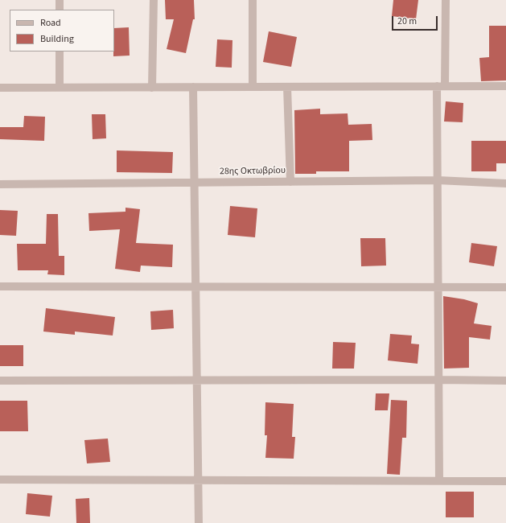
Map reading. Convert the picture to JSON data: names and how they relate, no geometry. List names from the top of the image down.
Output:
{
  "streets": {
    "street": ["28ης Οκτωβρίου"]
  },
  "legend": ["Road", "Building"],
  "scale_bar": "20 m"
}
